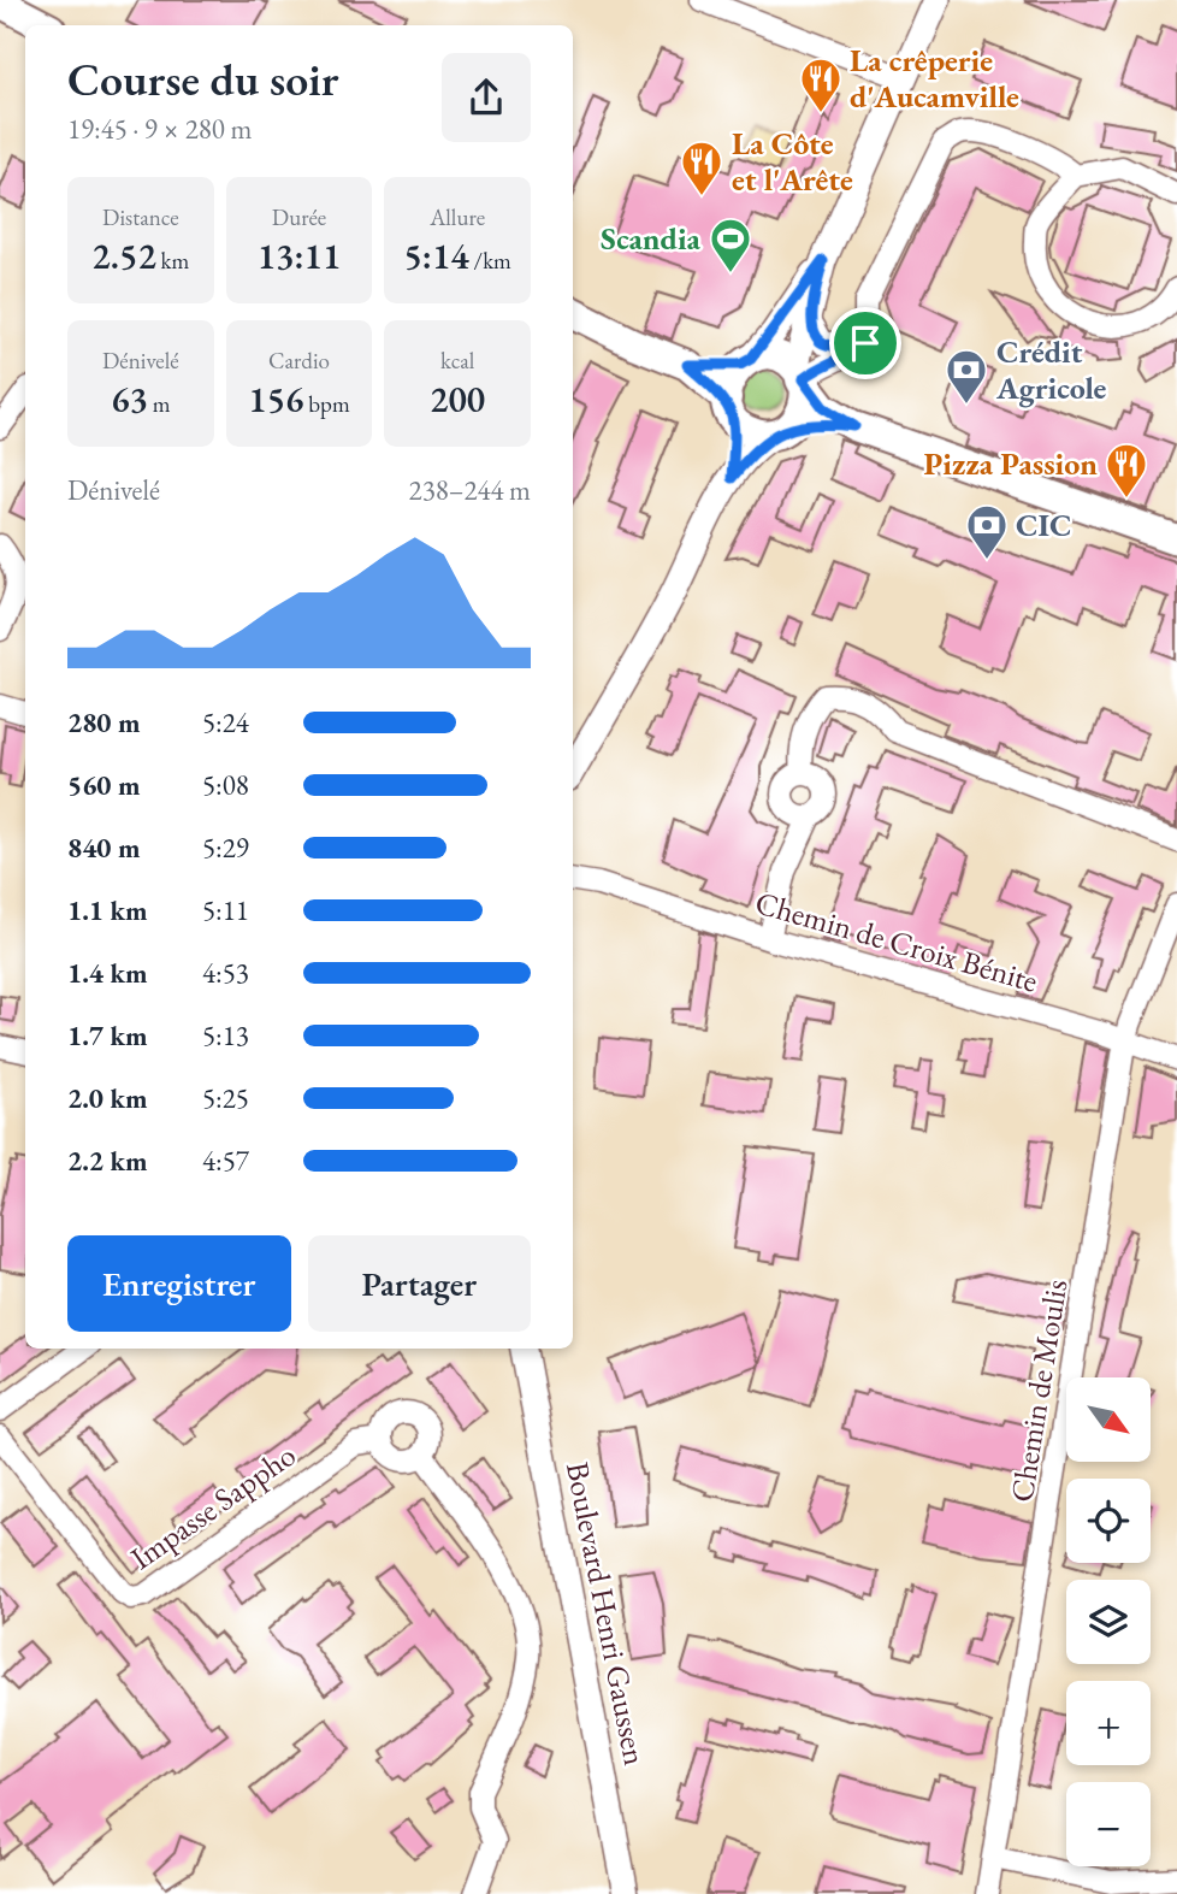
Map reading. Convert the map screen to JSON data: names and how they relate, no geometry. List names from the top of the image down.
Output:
{
  "streets": {
    "street": [
      "Chemin de Croix Bénite",
      "Chemin de Moulis",
      "Impasse Sappho",
      "Boulevard Henri Gaussen"
    ]
  },
  "crossings": [
    ["Chemin de Croix Bénite", "Chemin de Moulis"]
  ],
  "places": {
    "restaurant": ["La crêperie d'Aucamville", "La Côte et l'Arête", "Pizza Passion"],
    "sports": ["Scandia"],
    "bank": ["Crédit Agricole", "CIC"]
  },
  "north": "bottom right",
  "page": {
    "heading": ["Course du soir", "19:45 · 9 × 280 m"],
    "stats": [
      ["Distance", "2.52 km"],
      ["Durée", "13:11"],
      ["Allure", "5:14 /km"],
      ["Dénivelé", "63 m"],
      ["Cardio", "156 bpm"],
      ["kcal", "200"]
    ],
    "chart": ["Dénivelé", "238–244 m"],
    "list": [
      {
        "name": "280 m",
        "note": "5:24"
      },
      {
        "name": "560 m",
        "note": "5:08"
      },
      {
        "name": "840 m",
        "note": "5:29"
      },
      {
        "name": "1.1 km",
        "note": "5:11"
      },
      {
        "name": "1.4 km",
        "note": "4:53"
      },
      {
        "name": "1.7 km",
        "note": "5:13"
      },
      {
        "name": "2.0 km",
        "note": "5:25"
      },
      {
        "name": "2.2 km",
        "note": "4:57"
      }
    ],
    "buttons": ["Enregistrer", "Partager"],
    "map_buttons": ["+", "−"]
  }
}
